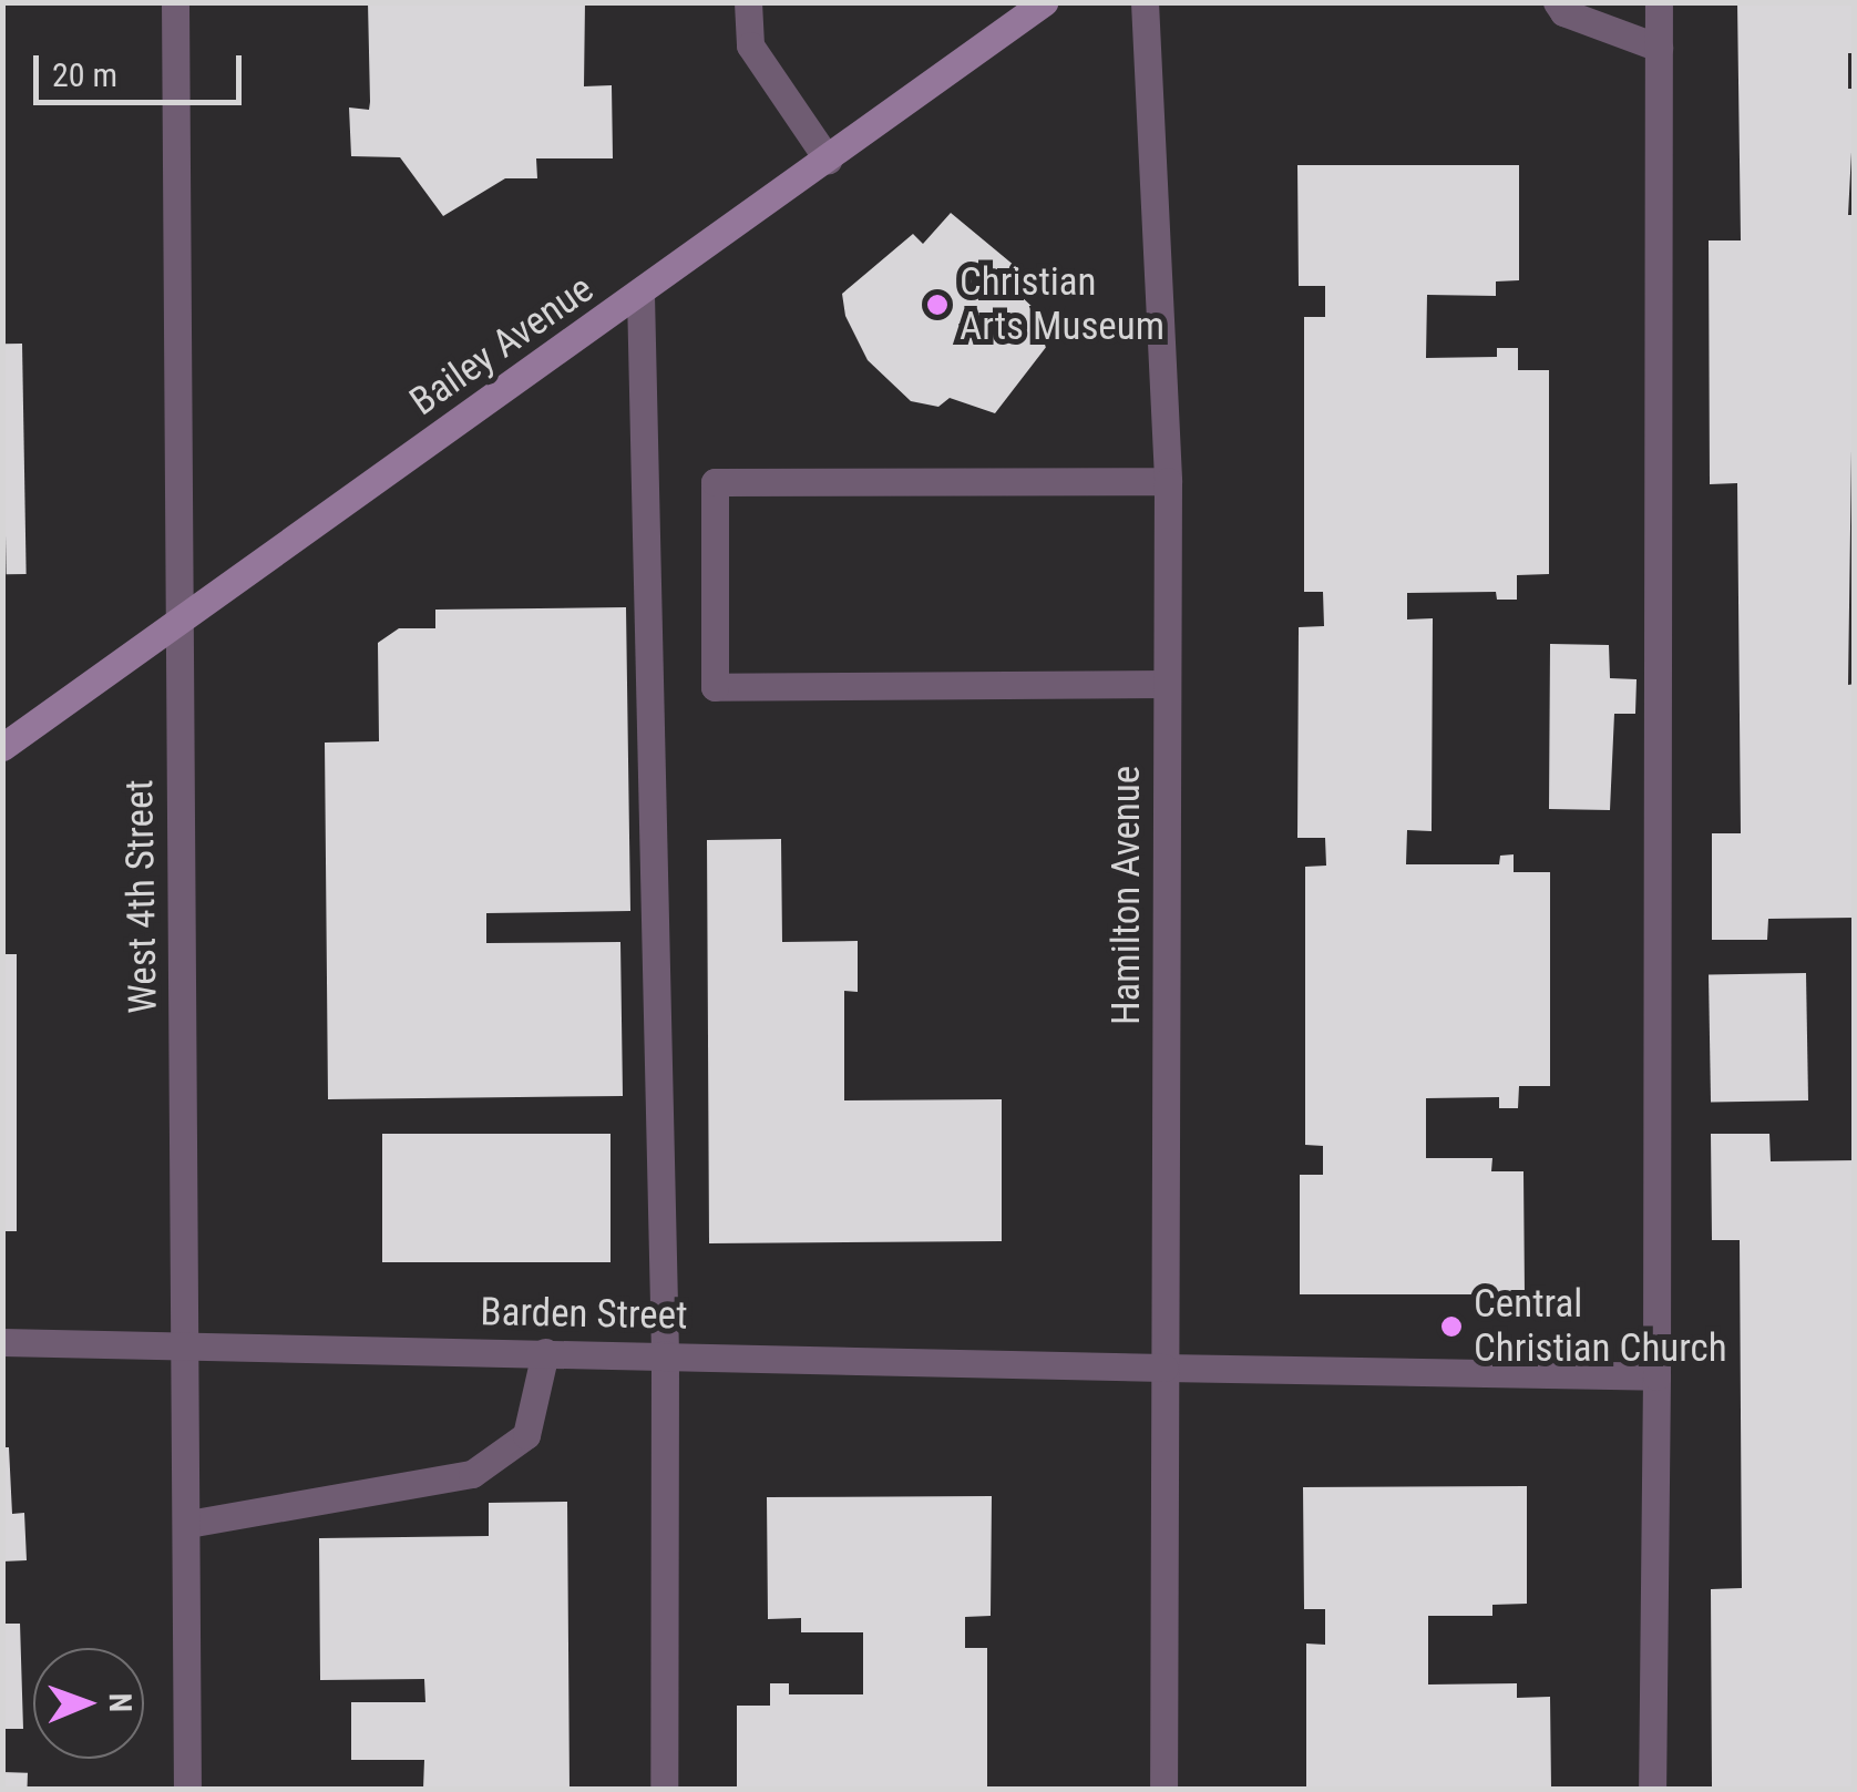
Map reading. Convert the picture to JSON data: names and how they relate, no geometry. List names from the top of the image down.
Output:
{
  "streets": {
    "street": [
      "Bailey Avenue",
      "Hamilton Avenue",
      "West 4th Street",
      "Barden Street"
    ]
  },
  "crossings": [
    ["Bailey Avenue", "West 4th Street"],
    ["Hamilton Avenue", "Barden Street"],
    ["West 4th Street", "Barden Street"]
  ],
  "places": ["Christian Arts Museum", "Central Christian Church"],
  "scale_bar": "20 m",
  "north": "right"
}
